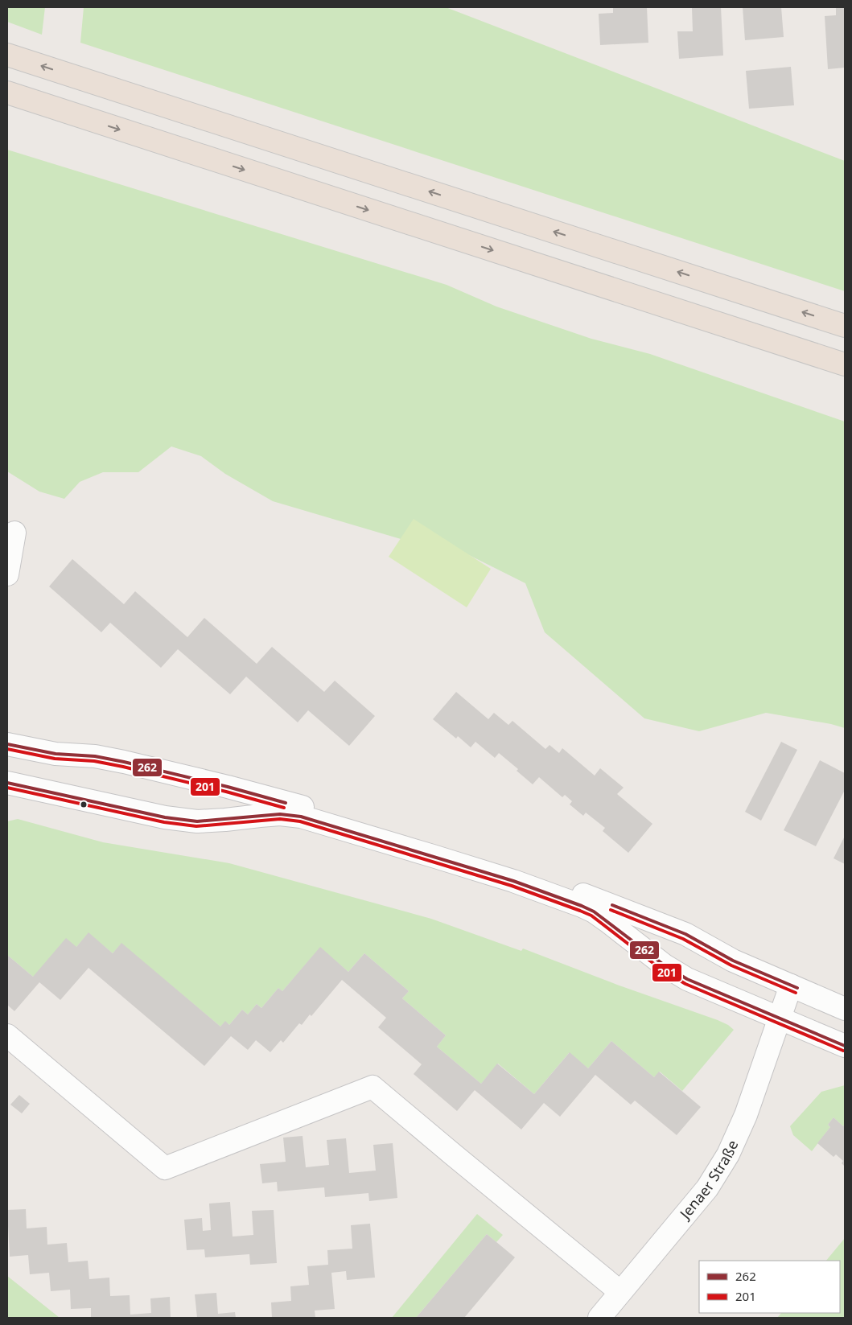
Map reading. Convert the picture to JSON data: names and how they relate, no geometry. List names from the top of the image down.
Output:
{
  "streets": {
    "street": ["Jenaer Straße"]
  },
  "lines": ["transit line 262", "transit line 201"],
  "legend": ["262", "201"]
}
